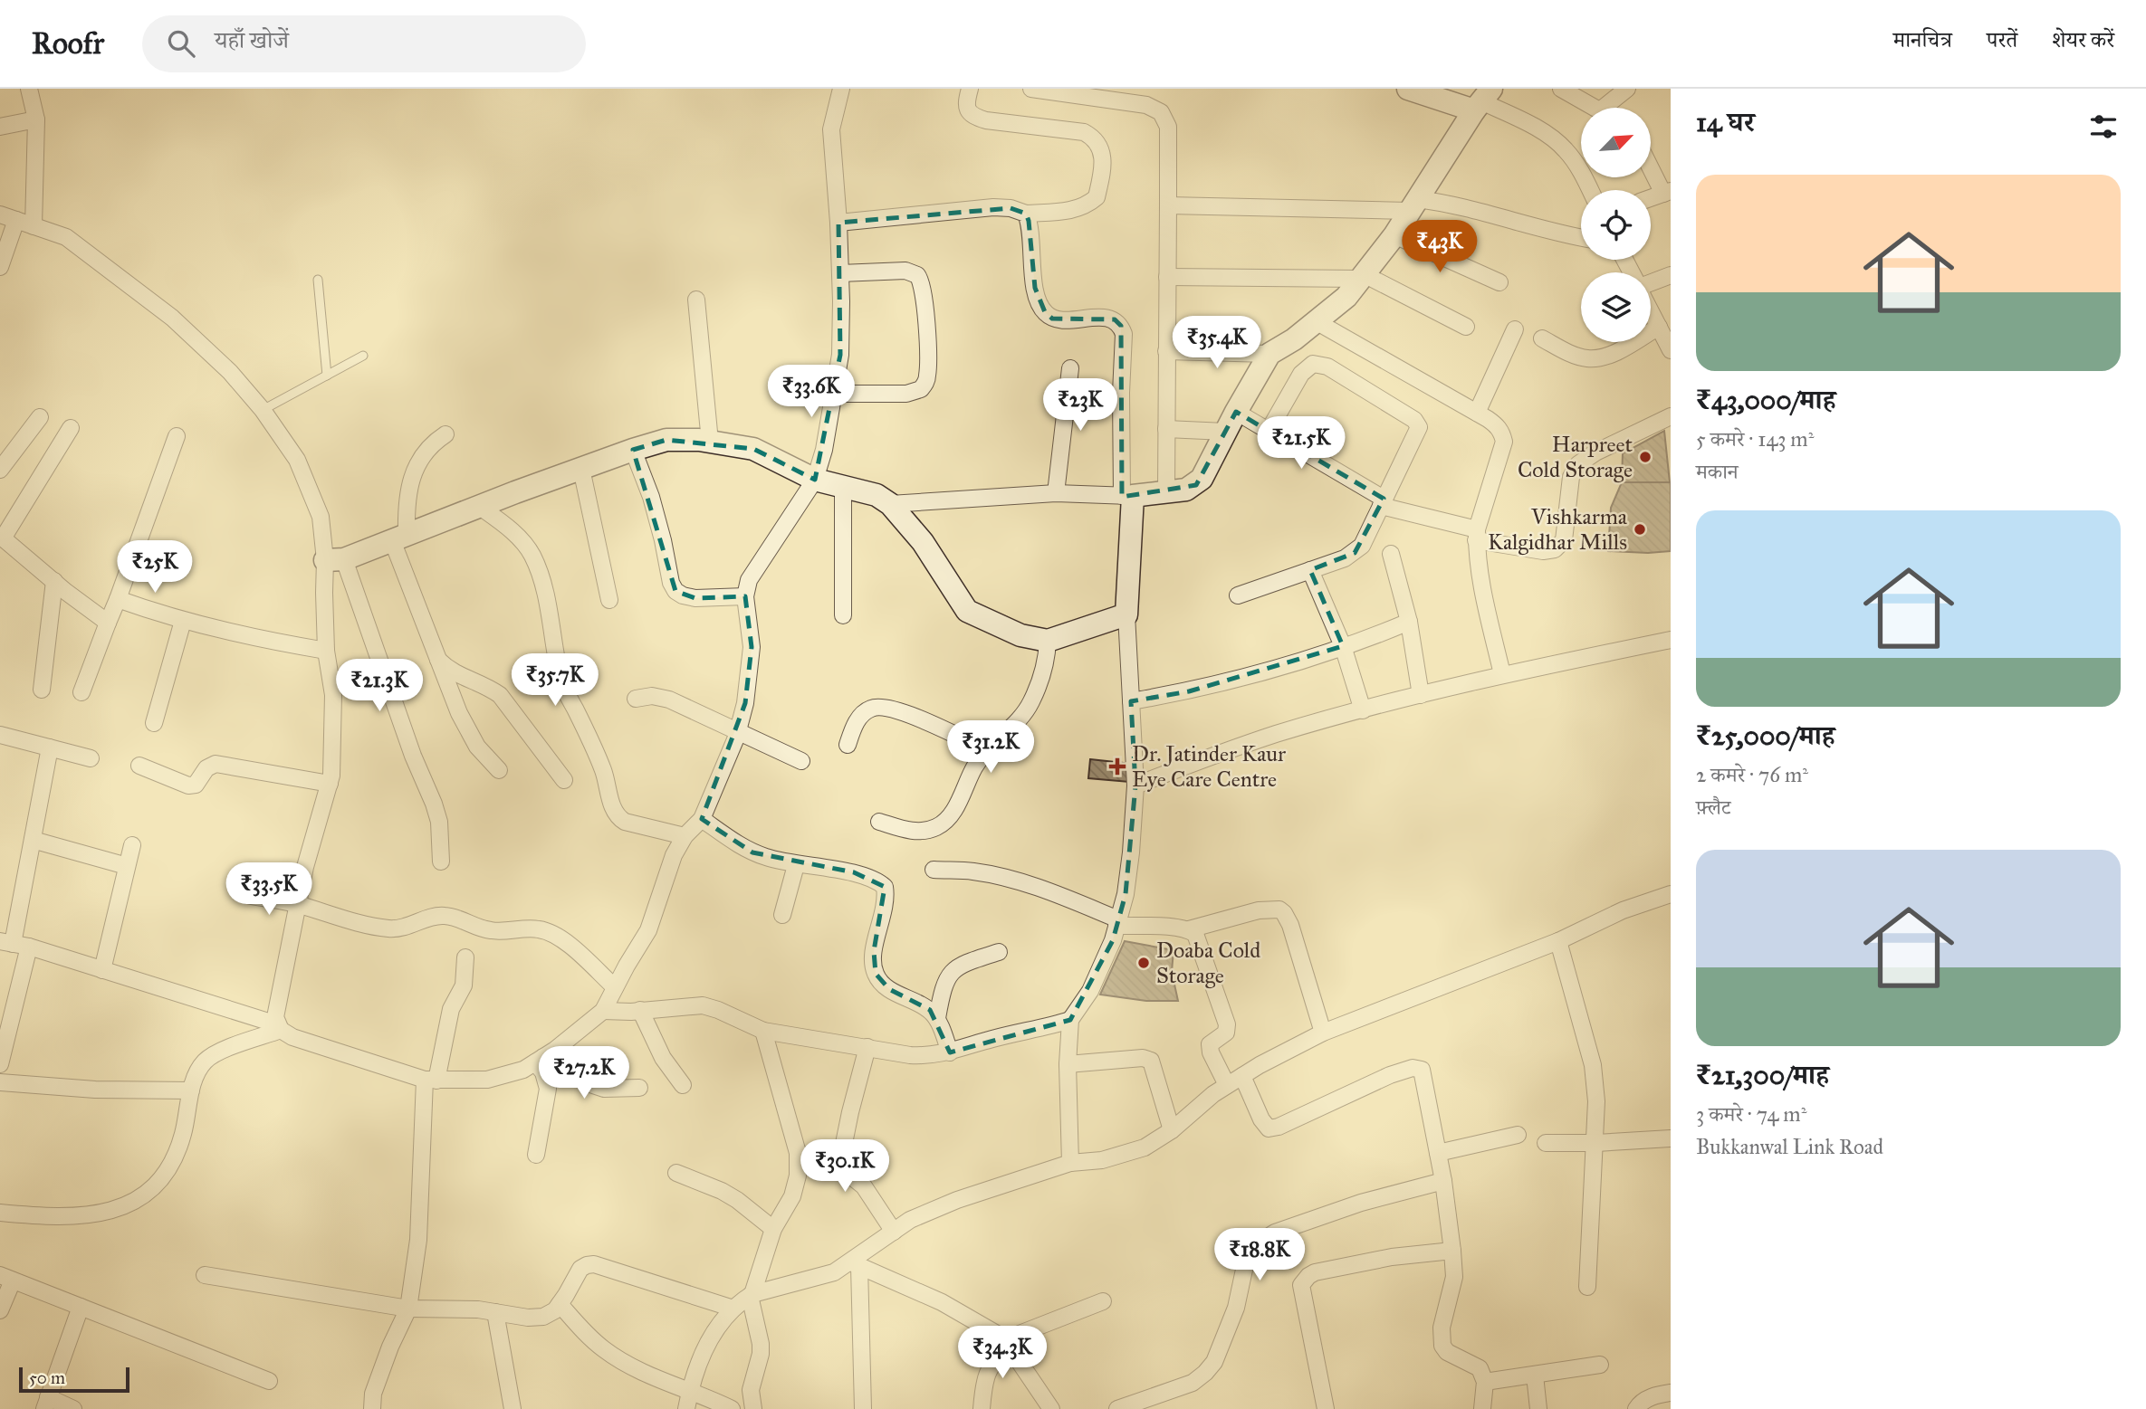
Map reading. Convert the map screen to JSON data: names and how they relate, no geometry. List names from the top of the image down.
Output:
{
  "places": {
    "other": ["Harpreet Cold Storage", "Vishkarma Kalgidhar Mills", "Doaba Cold Storage"],
    "health": ["Dr. Jatinder Kaur Eye Care Centre"]
  },
  "scale_bar": "50 m",
  "north": "top right",
  "page": {
    "header": "Roofr",
    "search": "यहाँ खोजें",
    "nav": ["मानचित्र", "परतें", "शेयर करें"],
    "heading": "14 घर",
    "list": [
      {
        "name": "₹43,000/माह",
        "note": "5 कमरे · 143 m² · मकान"
      },
      {
        "name": "₹25,000/माह",
        "note": "2 कमरे · 76 m² · फ़्लैट"
      },
      {
        "name": "₹21,300/माह",
        "note": "3 कमरे · 74 m² · Bukkanwal Link Road"
      }
    ],
    "price": [
      "₹43K",
      "₹35.4K",
      "₹33.6K",
      "₹23K",
      "₹21.5K",
      "₹25K",
      "₹35.7K",
      "₹21.3K",
      "₹31.2K",
      "₹33.5K",
      "₹27.2K",
      "₹30.1K",
      "₹18.8K",
      "₹34.3K"
    ],
    "scale": "50 m"
  }
}
